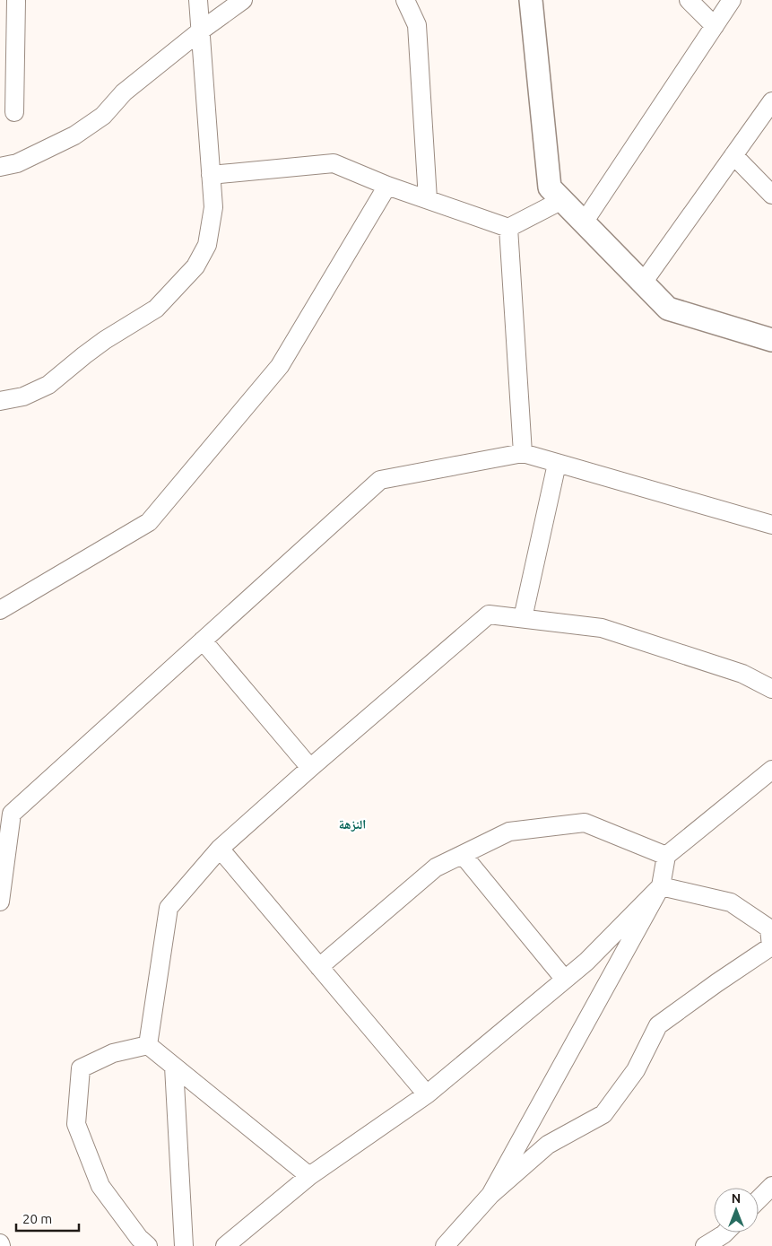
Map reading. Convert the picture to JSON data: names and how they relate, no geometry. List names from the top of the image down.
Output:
{
  "districts": ["النزهة"],
  "scale_bar": "20 m",
  "north": "top"
}
